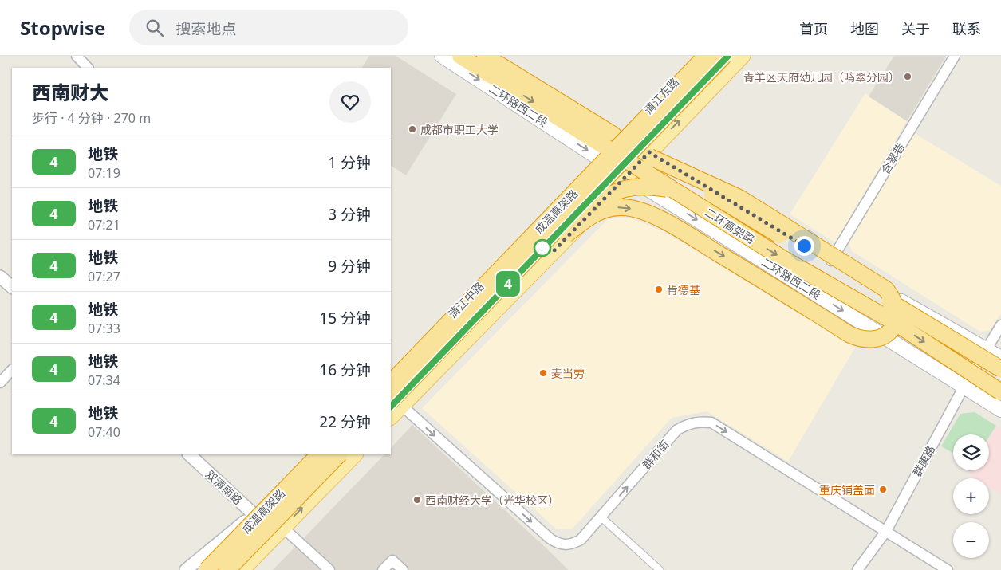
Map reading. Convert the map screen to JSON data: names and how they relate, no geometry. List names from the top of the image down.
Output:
{
  "streets": {
    "highway": ["成温高架路", "二环高架路"],
    "main road": ["清江东路", "二环路西二段", "清江中路"],
    "street": [
      "含翠巷",
      "群和街",
      "群康路",
      "双清南路"
    ]
  },
  "crossings": [
    ["清江东路", "清江中路"],
    ["二环路西二段", "清江中路"],
    ["二环路西二段", "群康路"],
    ["成温高架路", "群和街"],
    ["群和街", "群康路"]
  ],
  "one_way": ["群和街"],
  "places": [
    "青羊区天府幼儿园（鸣翠分园）",
    "成都市职工大学",
    "肯德基",
    "麦当劳",
    "重庆铺盖面",
    "西南财经大学（光华校区）"
  ],
  "lines": ["metro line 4"],
  "page": {
    "header": "Stopwise",
    "search": "搜索地点",
    "nav": [
      "首页",
      "地图",
      "关于",
      "联系"
    ],
    "on_map": "4",
    "heading": ["西南财大", "步行 · 4 分钟 · 270 m"],
    "list": [
      {
        "mark": "4",
        "name": "地铁",
        "note": "07:19",
        "value": "1 分钟"
      },
      {
        "mark": "4",
        "name": "地铁",
        "note": "07:21",
        "value": "3 分钟"
      },
      {
        "mark": "4",
        "name": "地铁",
        "note": "07:27",
        "value": "9 分钟"
      },
      {
        "mark": "4",
        "name": "地铁",
        "note": "07:33",
        "value": "15 分钟"
      },
      {
        "mark": "4",
        "name": "地铁",
        "note": "07:34",
        "value": "16 分钟"
      },
      {
        "mark": "4",
        "name": "地铁",
        "note": "07:40",
        "value": "22 分钟"
      }
    ],
    "map_buttons": ["+", "−"]
  }
}
